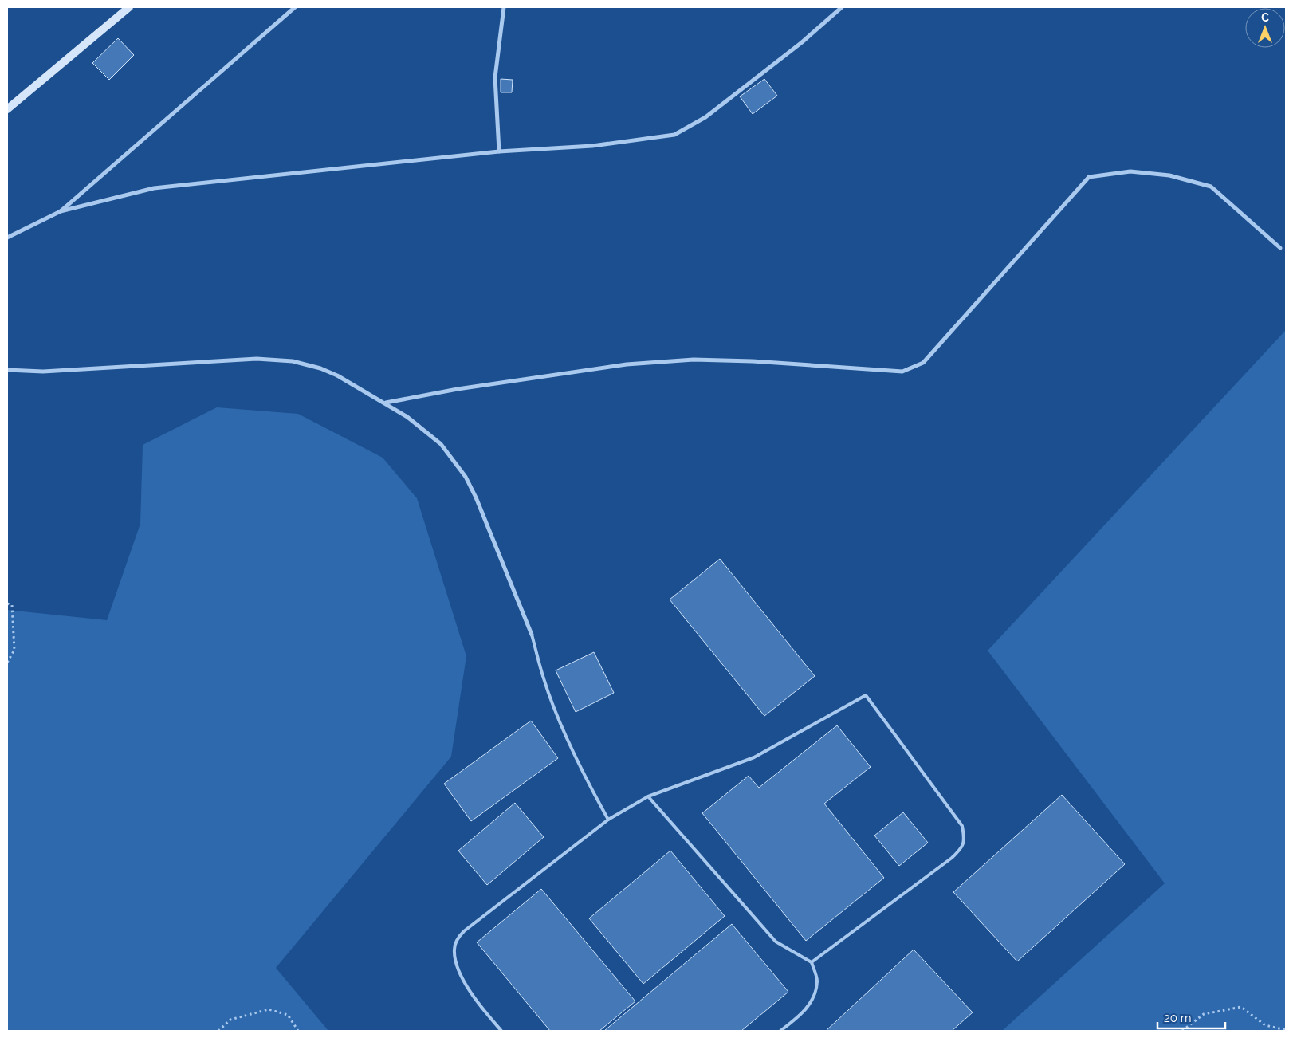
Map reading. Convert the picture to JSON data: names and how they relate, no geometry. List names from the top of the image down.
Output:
{
  "scale_bar": "20 m",
  "north": "top"
}
